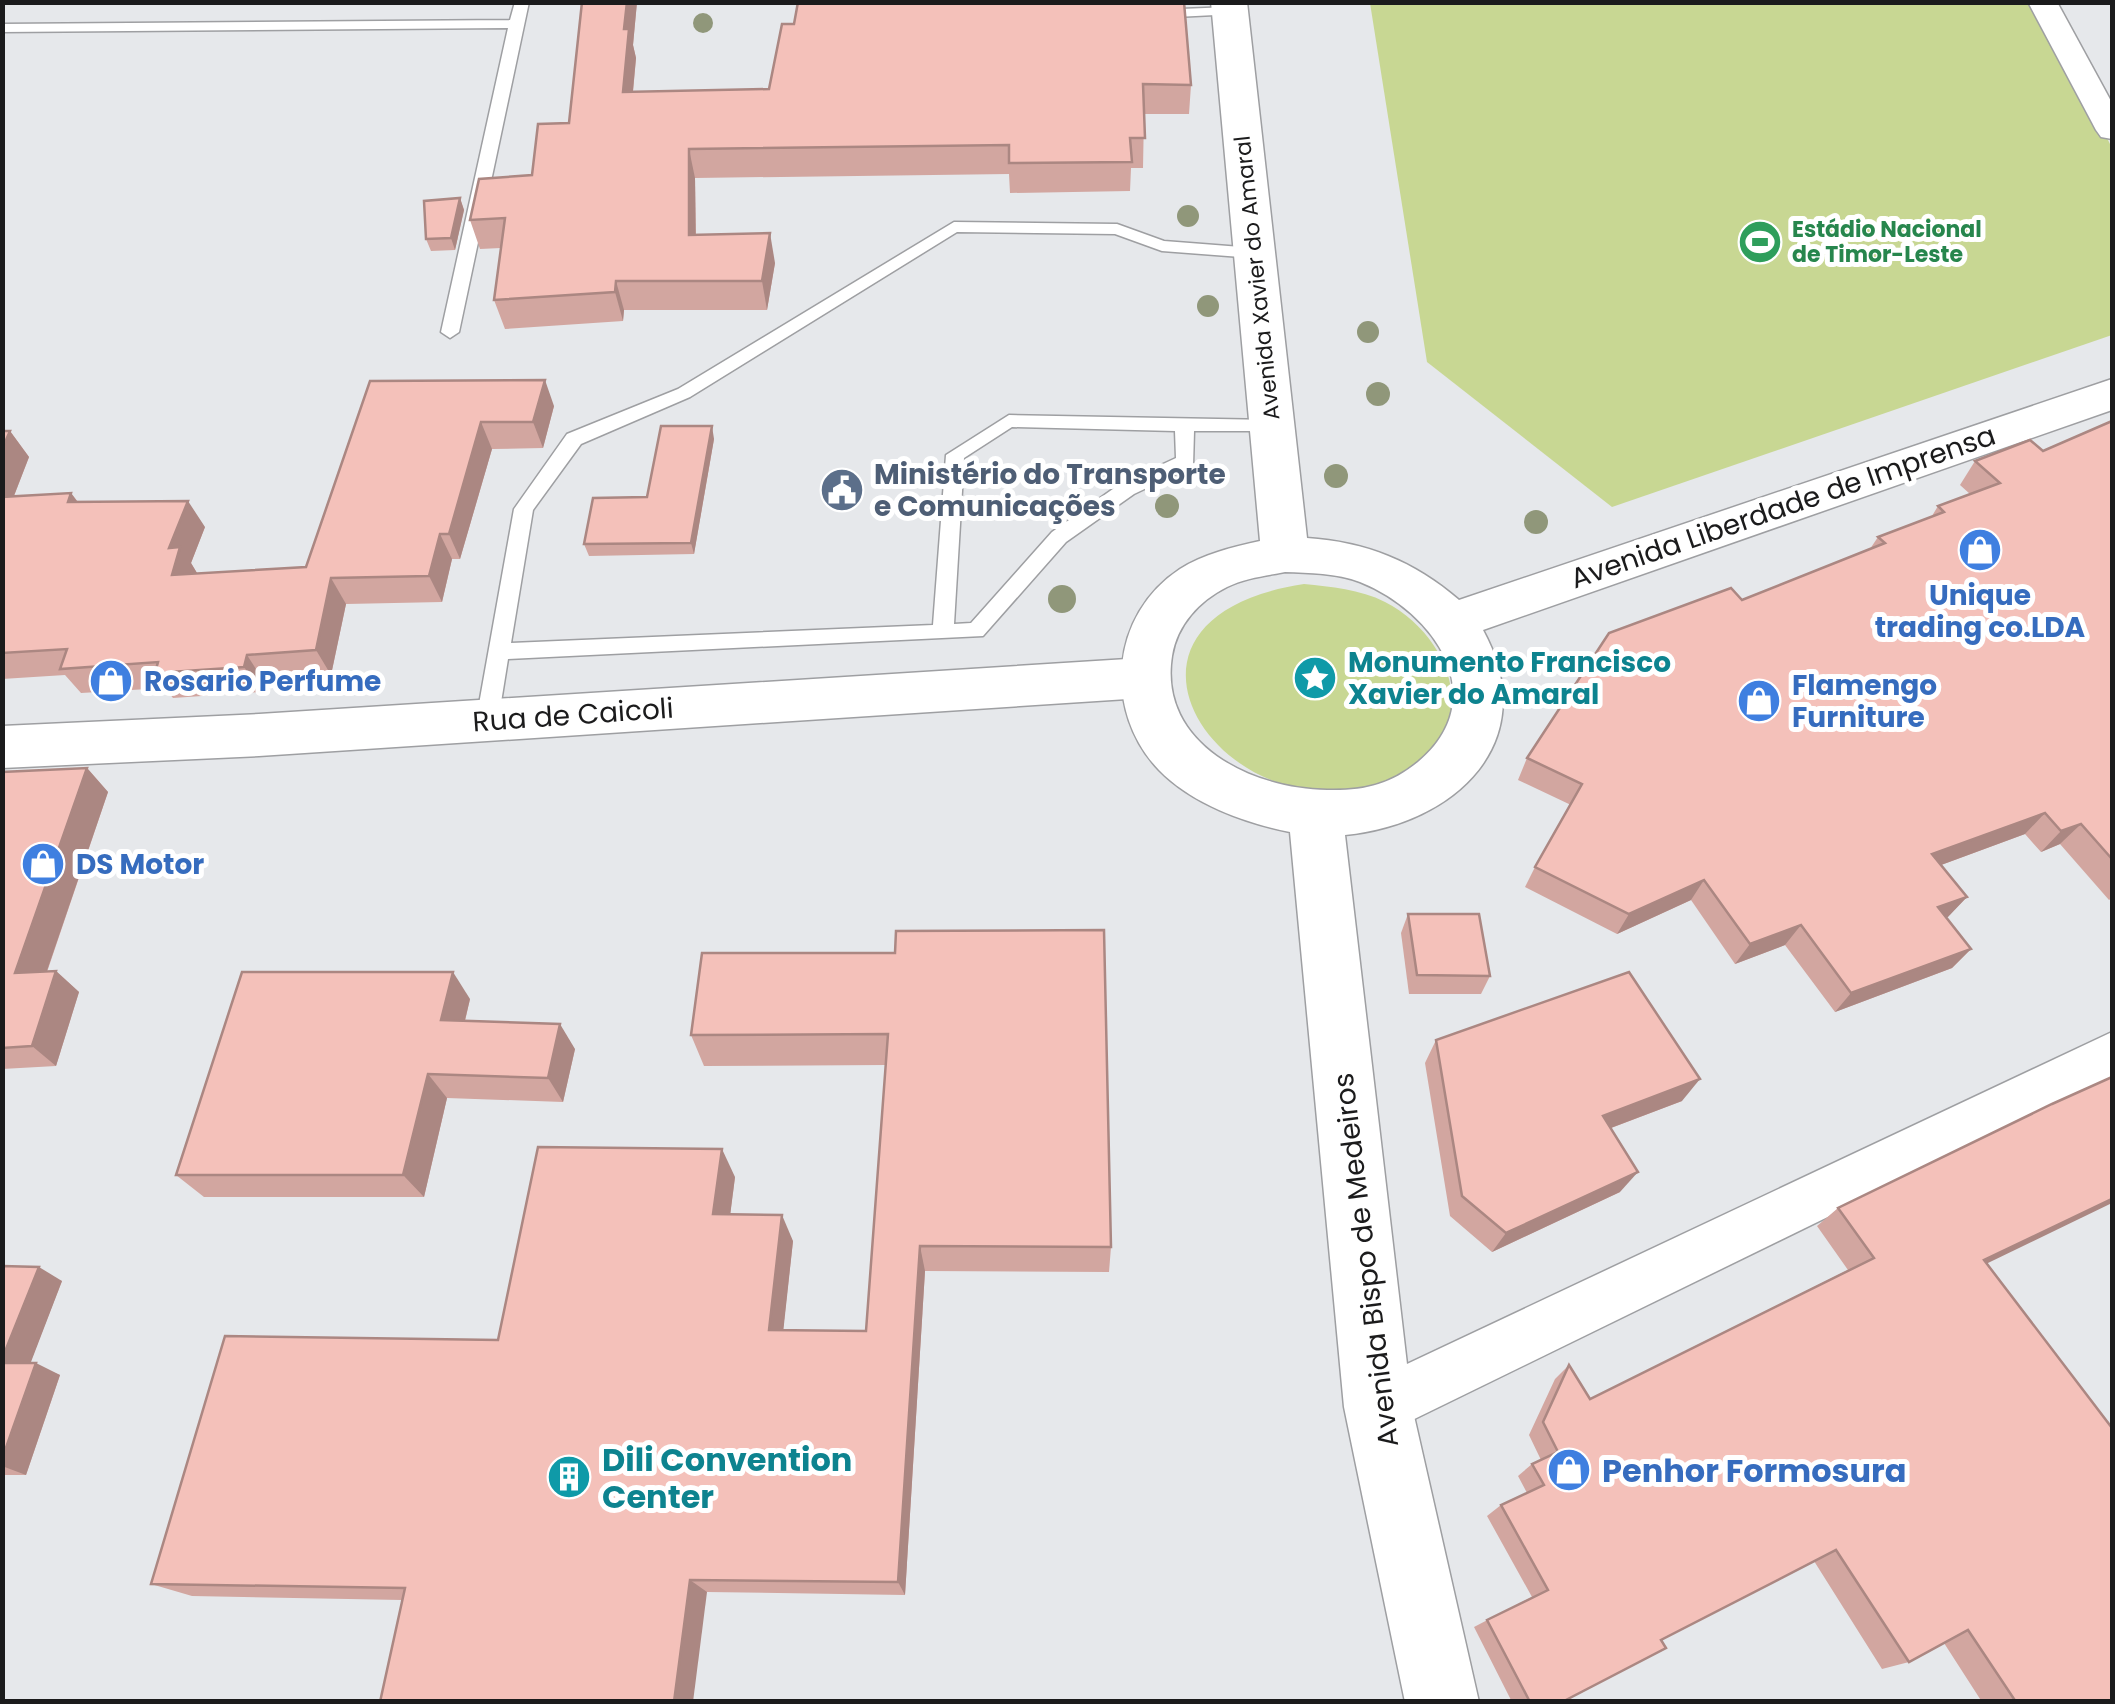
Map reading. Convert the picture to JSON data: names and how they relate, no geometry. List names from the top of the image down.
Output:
{
  "streets": {
    "main road": [
      "Avenida Xavier do Amaral",
      "Avenida Liberdade de Imprensa",
      "Rua de Caicoli",
      "Avenida Bispo de Medeiros"
    ]
  },
  "crossings": [
    ["Avenida Xavier do Amaral", "Avenida Liberdade de Imprensa"],
    ["Avenida Xavier do Amaral", "Rua de Caicoli"],
    ["Avenida Xavier do Amaral", "Avenida Bispo de Medeiros"],
    ["Avenida Liberdade de Imprensa", "Rua de Caicoli"],
    ["Avenida Liberdade de Imprensa", "Avenida Bispo de Medeiros"],
    ["Rua de Caicoli", "Avenida Bispo de Medeiros"]
  ],
  "places": {
    "sports": ["Estádio Nacional de Timor-Leste"],
    "public building": ["Ministério do Transporte e Comunicações"],
    "shop": [
      "Unique trading co.LDA",
      "Rosario Perfume",
      "Flamengo Furniture",
      "DS Motor",
      "Penhor Formosura"
    ],
    "place": ["Monumento Francisco Xavier do Amaral"],
    "building": ["Dili Convention Center"]
  }
}
